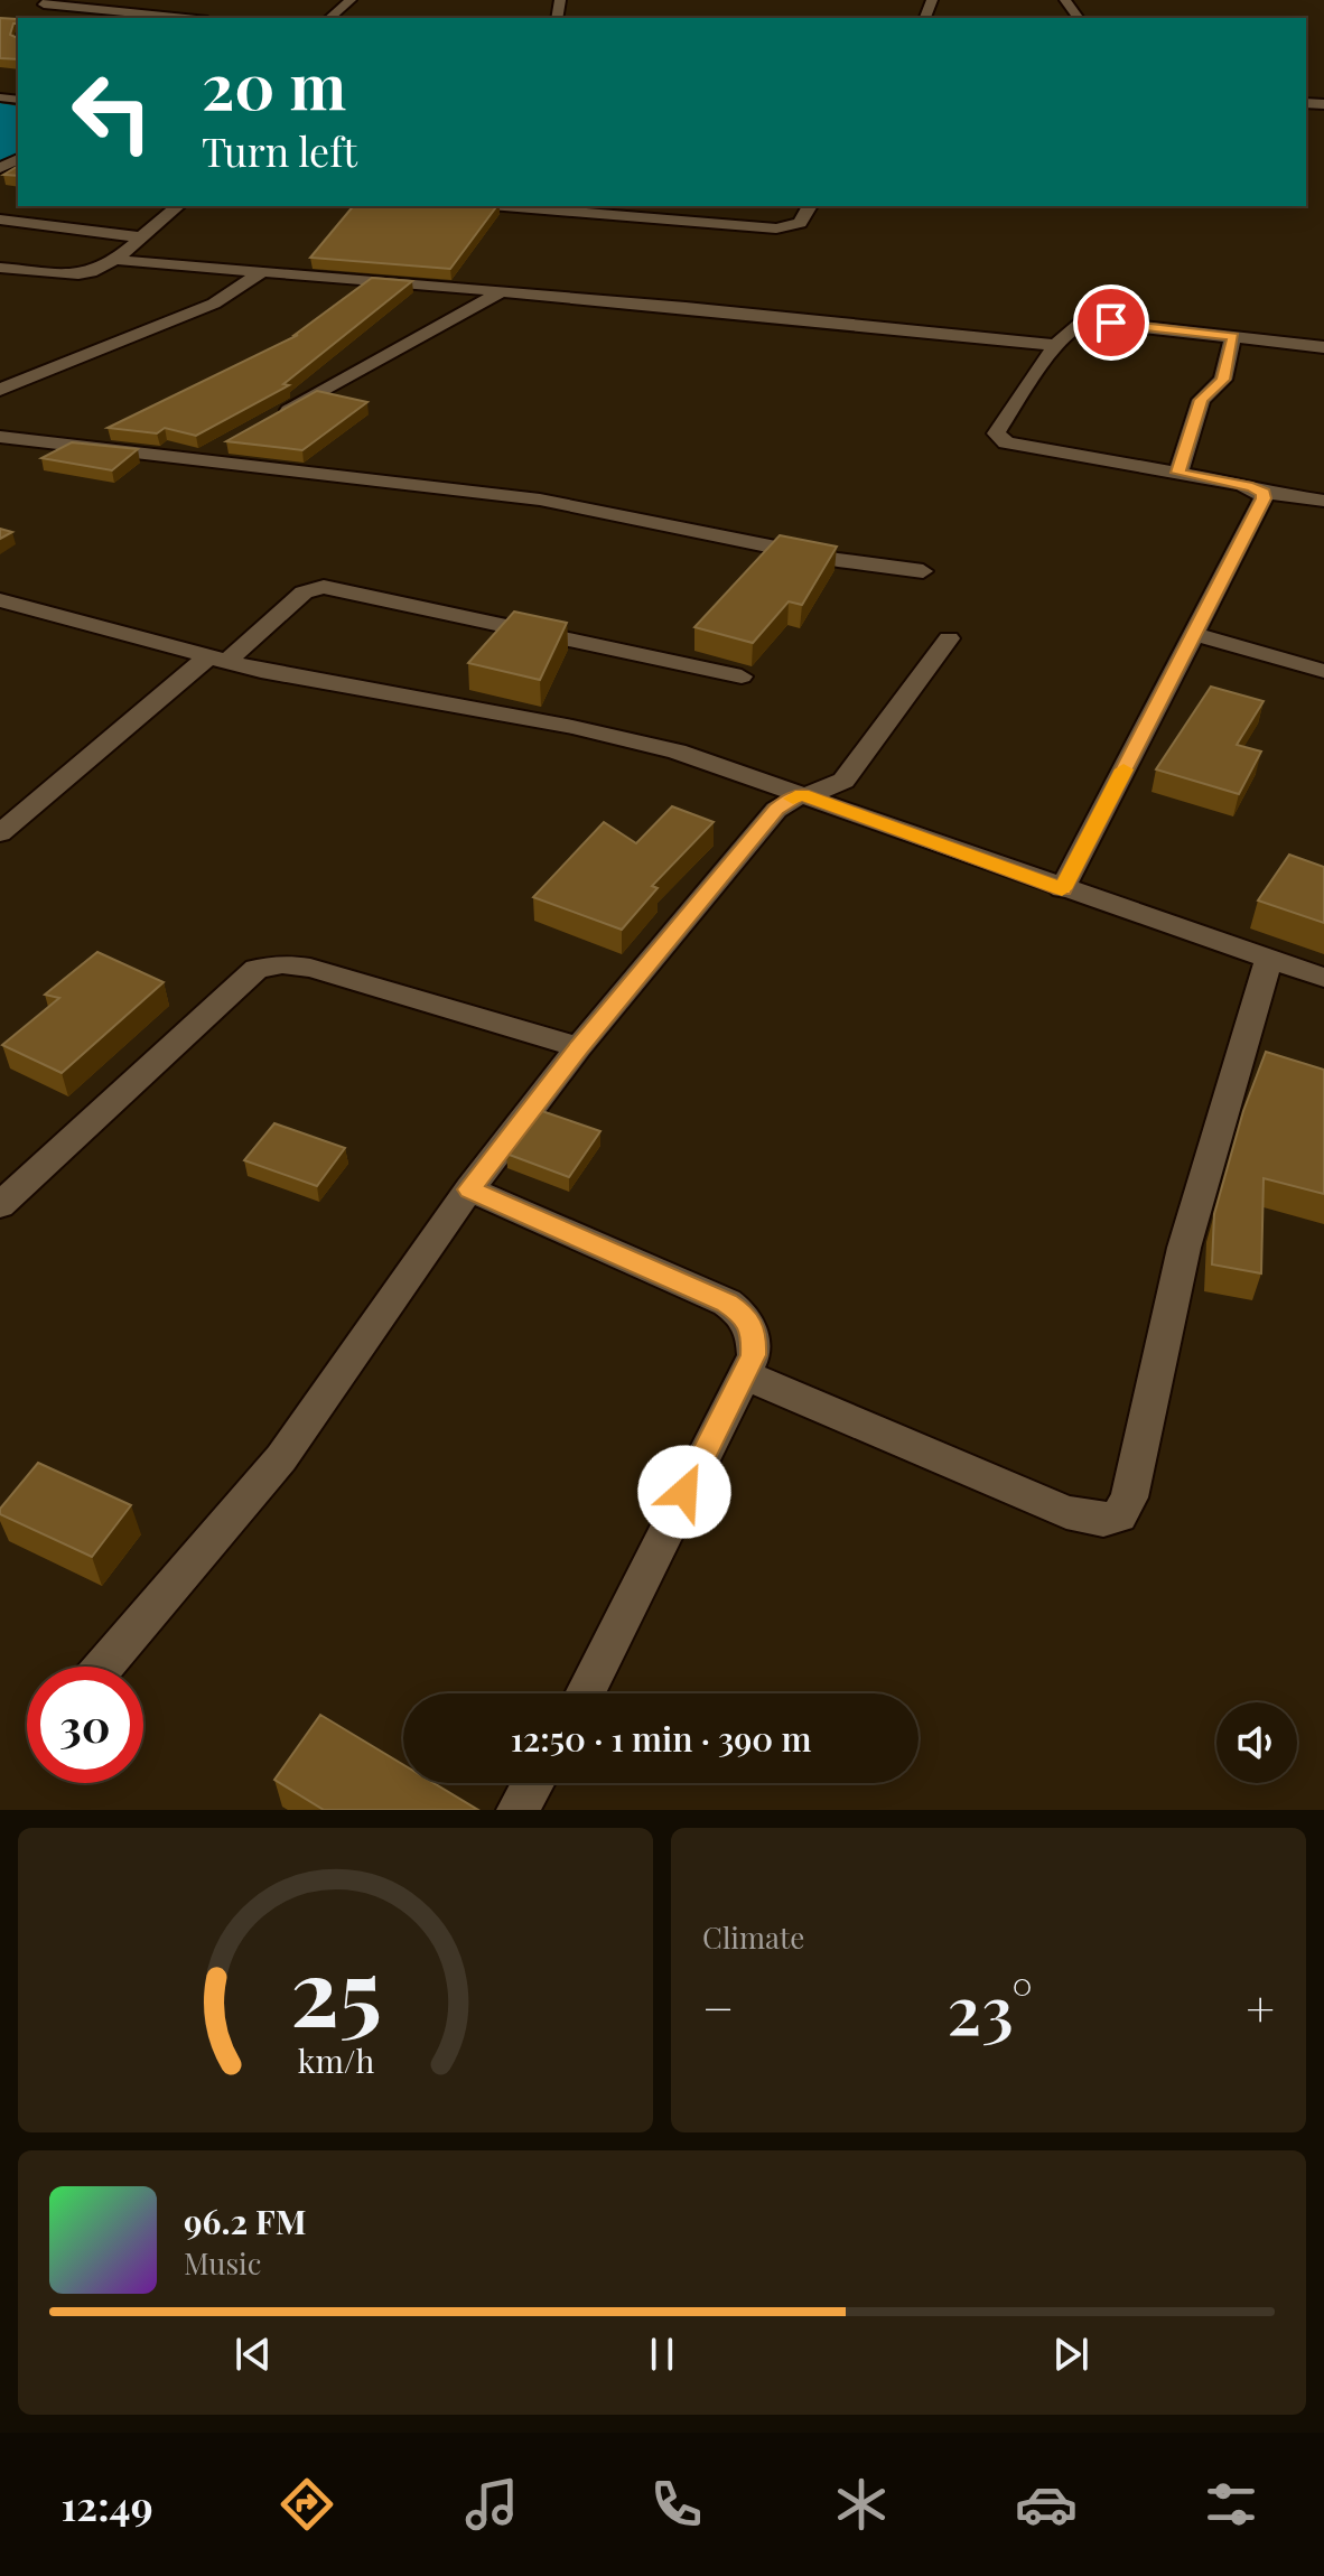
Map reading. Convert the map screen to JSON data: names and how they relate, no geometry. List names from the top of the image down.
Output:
{
  "page": {
    "turn": ["20 m", "Turn left"],
    "limit": "30",
    "trip": "12:50 · 1 min · 390 m",
    "tile": "Climate",
    "heat": ["−", "23°", "+"],
    "song": ["96.2 FM", "Music"],
    "tabs": "12:49",
    "gauge": ["25", "km/h"]
  }
}
